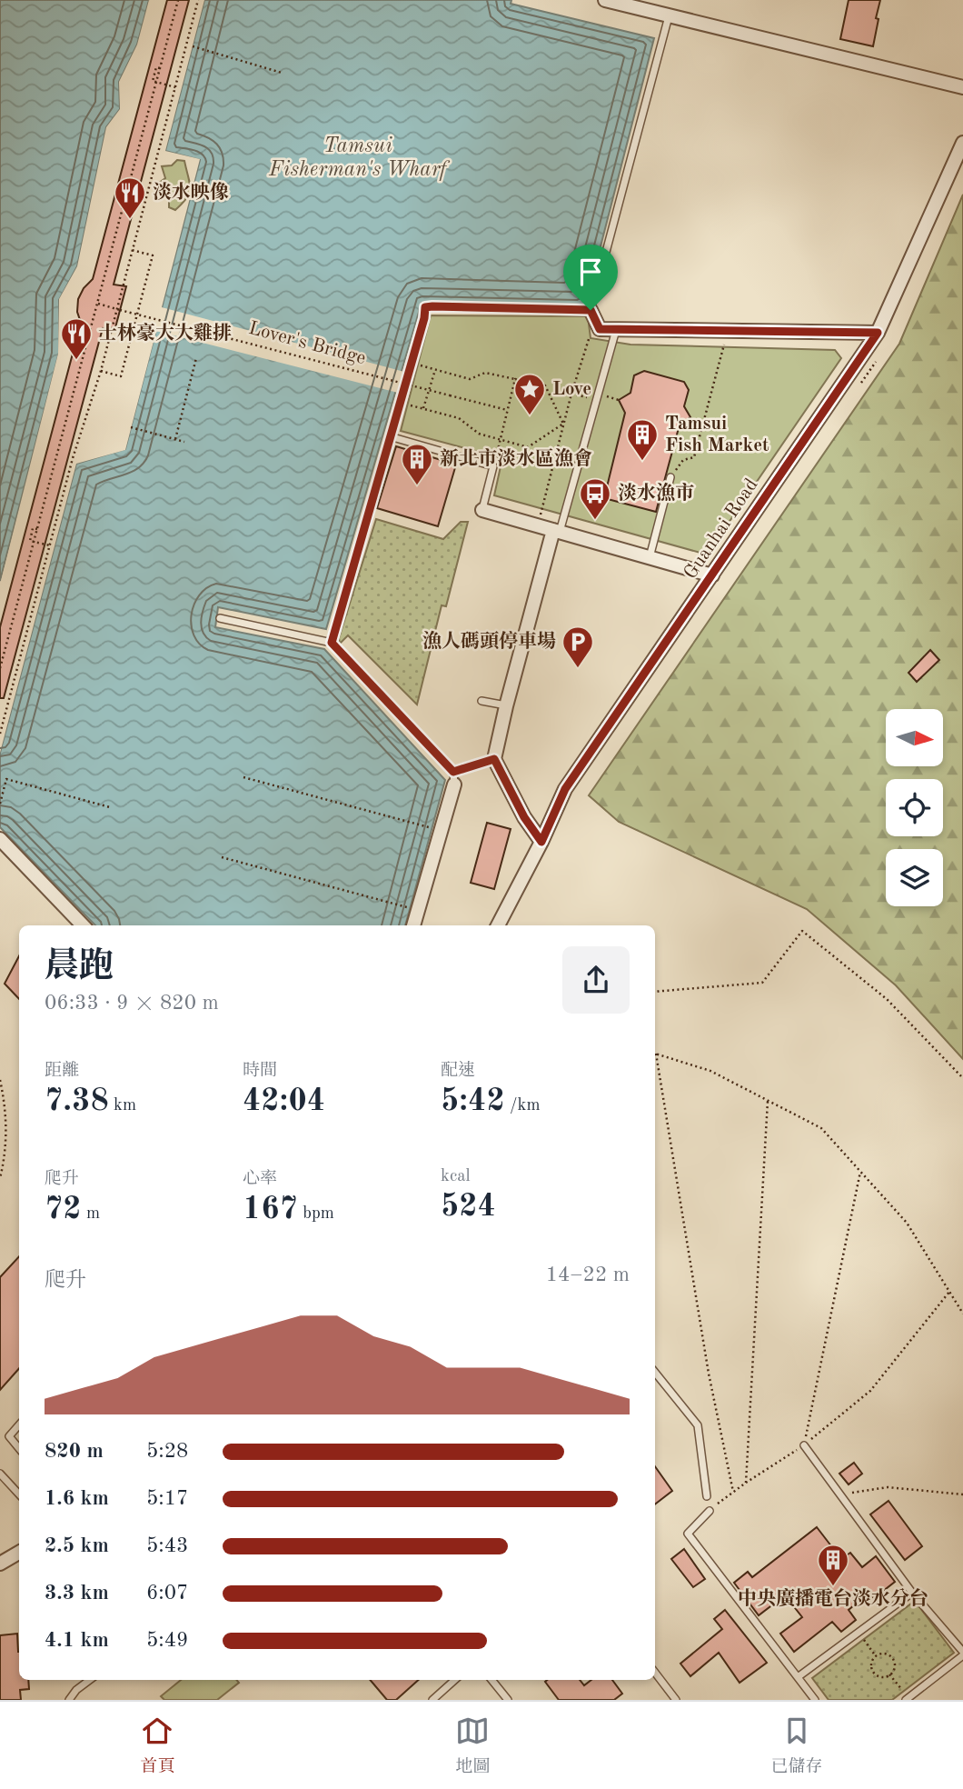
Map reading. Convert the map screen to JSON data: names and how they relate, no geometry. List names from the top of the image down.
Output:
{
  "streets": {
    "street": ["Guanhai Road"],
    "path": ["Lover's Bridge"]
  },
  "water": ["Tamsui Fisherman's Wharf"],
  "places": {
    "restaurant": ["淡水映像", "士林豪大大雞排"],
    "place": ["Love"],
    "building": ["Tamsui Fish Market", "新北市淡水區漁會", "中央廣播電台淡水分台"],
    "bus stop": ["淡水漁市"],
    "parking": ["漁人碼頭停車場"]
  },
  "north": "right",
  "page": {
    "heading": ["晨跑", "06:33 · 9 × 820 m"],
    "stats": [
      ["距離", "7.38 km"],
      ["時間", "42:04"],
      ["配速", "5:42 /km"],
      ["爬升", "72 m"],
      ["心率", "167 bpm"],
      ["kcal", "524"]
    ],
    "chart": ["爬升", "14–22 m"],
    "list": [
      {
        "name": "820 m",
        "note": "5:28"
      },
      {
        "name": "1.6 km",
        "note": "5:17"
      },
      {
        "name": "2.5 km",
        "note": "5:43"
      },
      {
        "name": "3.3 km",
        "note": "6:07"
      },
      {
        "name": "4.1 km",
        "note": "5:49"
      }
    ],
    "tabs": ["首頁", "地圖", "已儲存"]
  }
}
